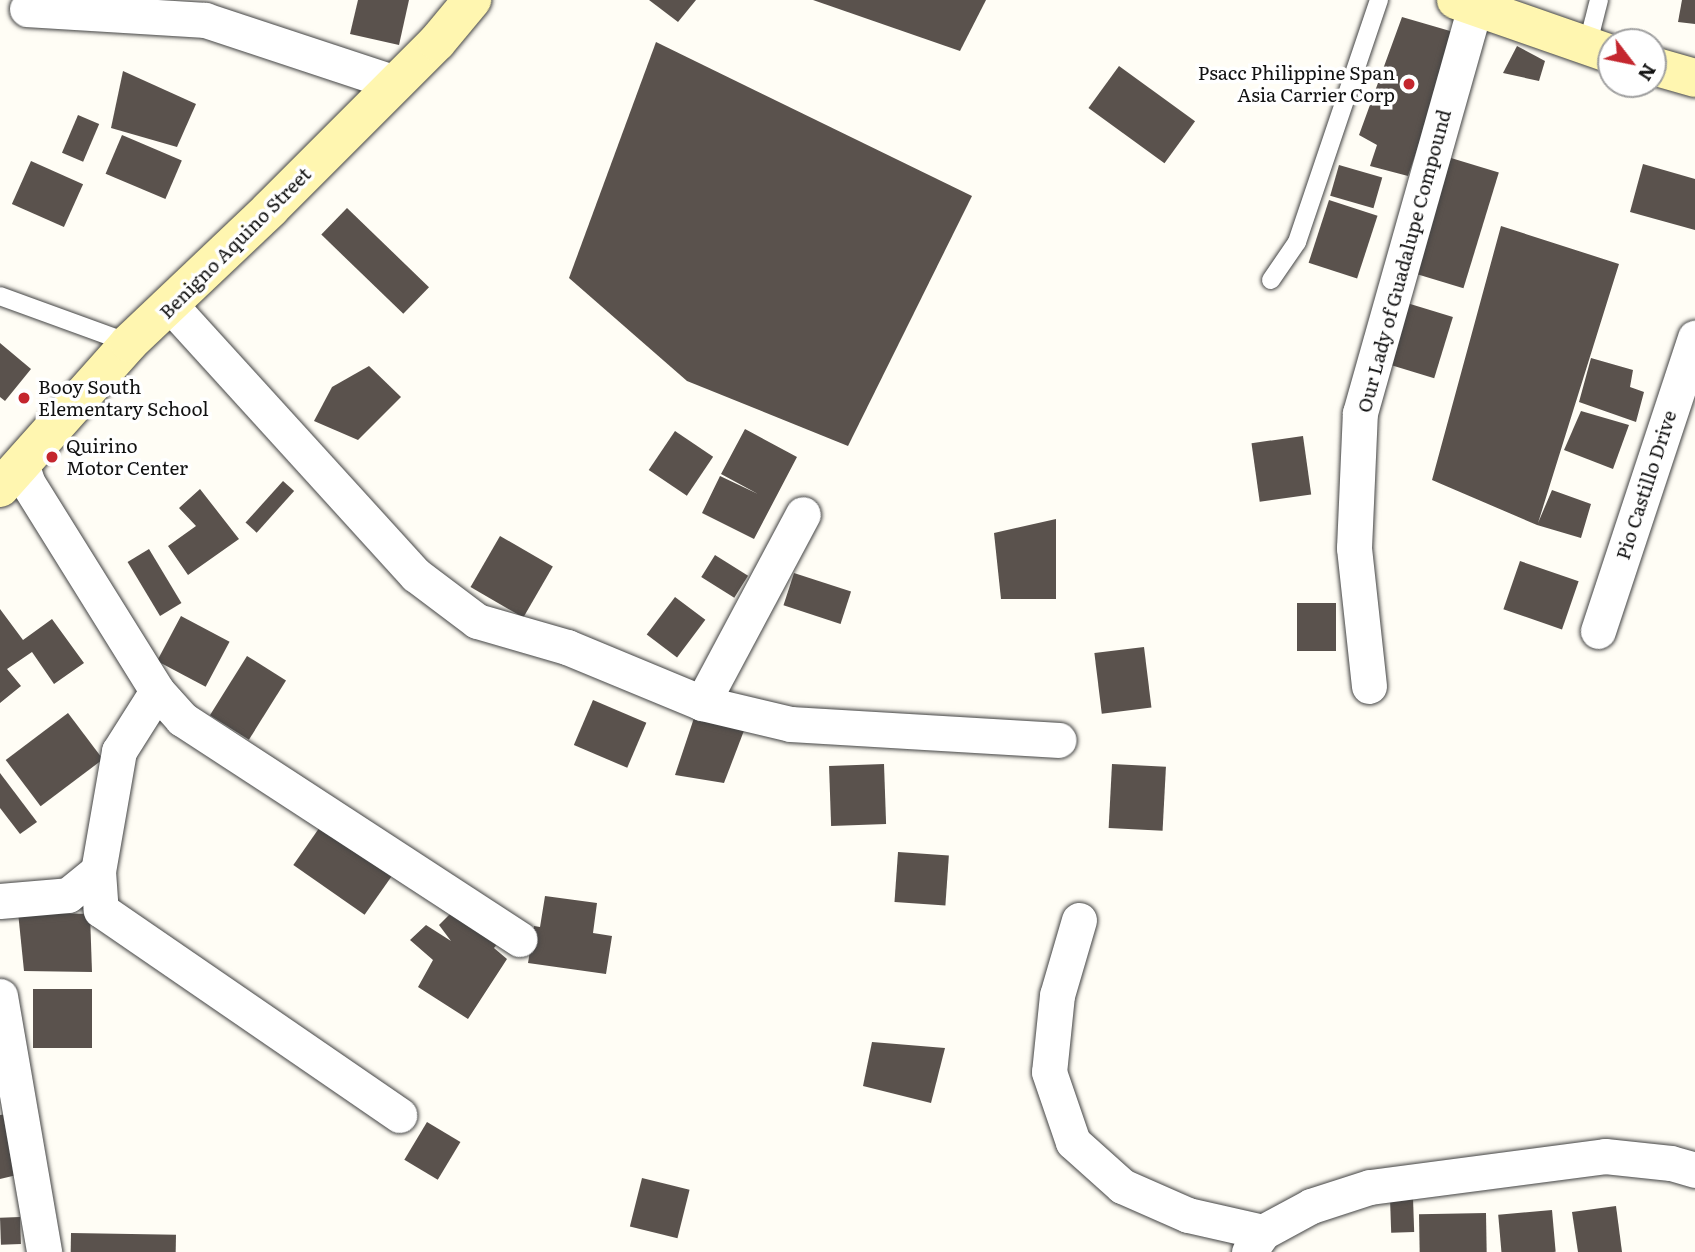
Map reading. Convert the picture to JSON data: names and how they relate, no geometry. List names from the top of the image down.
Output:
{
  "streets": {
    "main road": ["Benigno Aquino Street"],
    "street": ["Our Lady of Guadalupe Compound", "Pio Castillo Drive"]
  },
  "places": ["Psacc Philippine Span Asia Carrier Corp", "Booy South Elementary School", "Quirino Motor Center"],
  "north": "bottom right"
}
